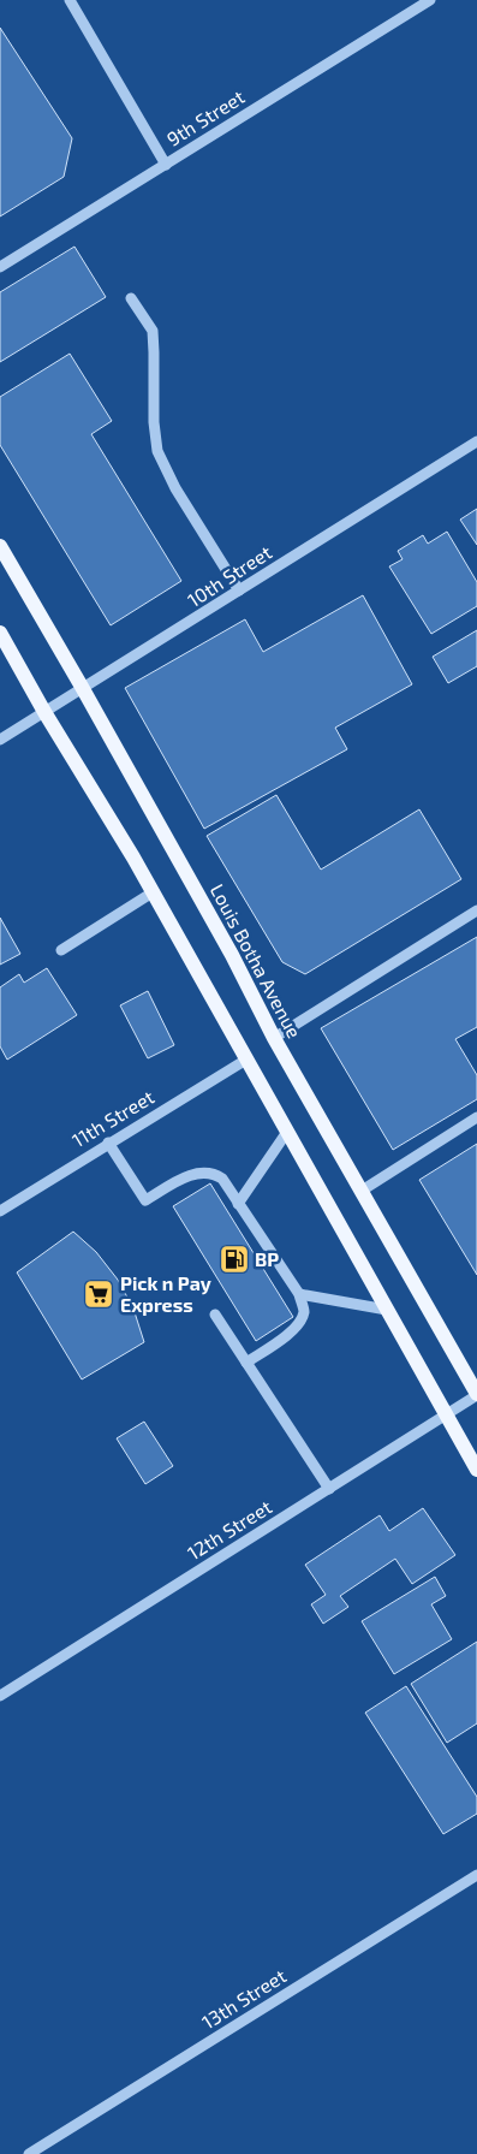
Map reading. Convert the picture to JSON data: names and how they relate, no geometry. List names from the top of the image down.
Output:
{
  "streets": {
    "main road": ["Louis Botha Avenue"],
    "street": [
      "9th Street",
      "10th Street",
      "11th Street",
      "12th Street",
      "13th Street"
    ]
  },
  "crossings": [
    ["10th Street", "Louis Botha Avenue"],
    ["Louis Botha Avenue", "12th Street"]
  ],
  "places": {
    "fuel station": ["BP"],
    "supermarket": ["Pick n Pay Express"]
  }
}
